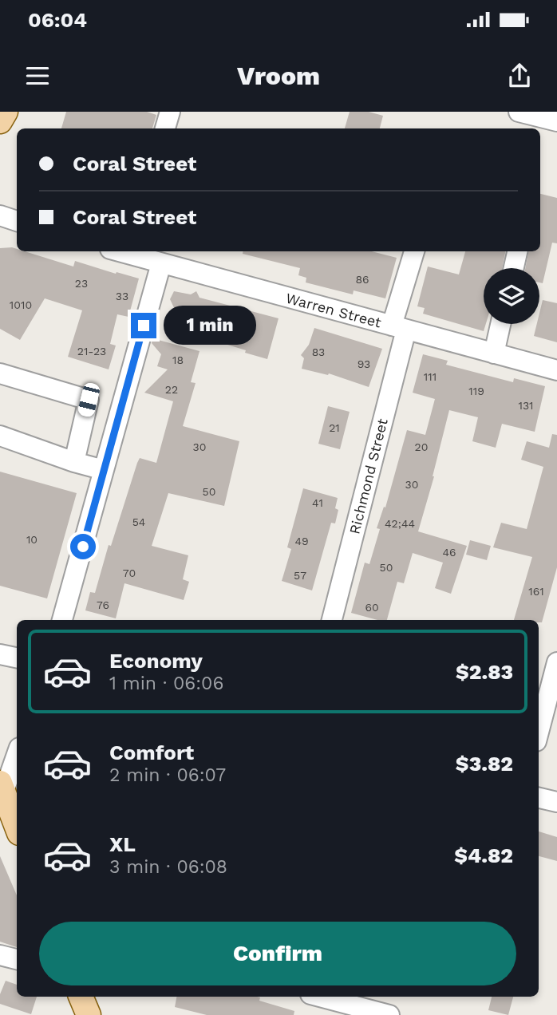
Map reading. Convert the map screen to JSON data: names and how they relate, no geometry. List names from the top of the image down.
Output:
{
  "streets": {
    "street": ["Warren Street", "Richmond Street"]
  },
  "crossings": [
    ["Warren Street", "Richmond Street"]
  ],
  "house_numbers": [
    "86",
    "23",
    "33",
    "1010",
    "21-23",
    "83",
    "18",
    "93",
    "111",
    "22",
    "119",
    "131",
    "21",
    "30",
    "20",
    "30",
    "50",
    "41",
    "54",
    "42;44",
    "10",
    "49",
    "46",
    "50",
    "70",
    "57",
    "161",
    "76",
    "60"
  ],
  "page": {
    "status": "06:04",
    "header": "Vroom",
    "banner": ["Coral Street", "Coral Street"],
    "bubble": "1 min",
    "list": [
      {
        "name": "Economy",
        "note": "1 min · 06:06",
        "value": "$2.83"
      },
      {
        "name": "Comfort",
        "note": "2 min · 06:07",
        "value": "$3.82"
      },
      {
        "name": "XL",
        "note": "3 min · 06:08",
        "value": "$4.82"
      }
    ],
    "buttons": "Confirm"
  }
}
